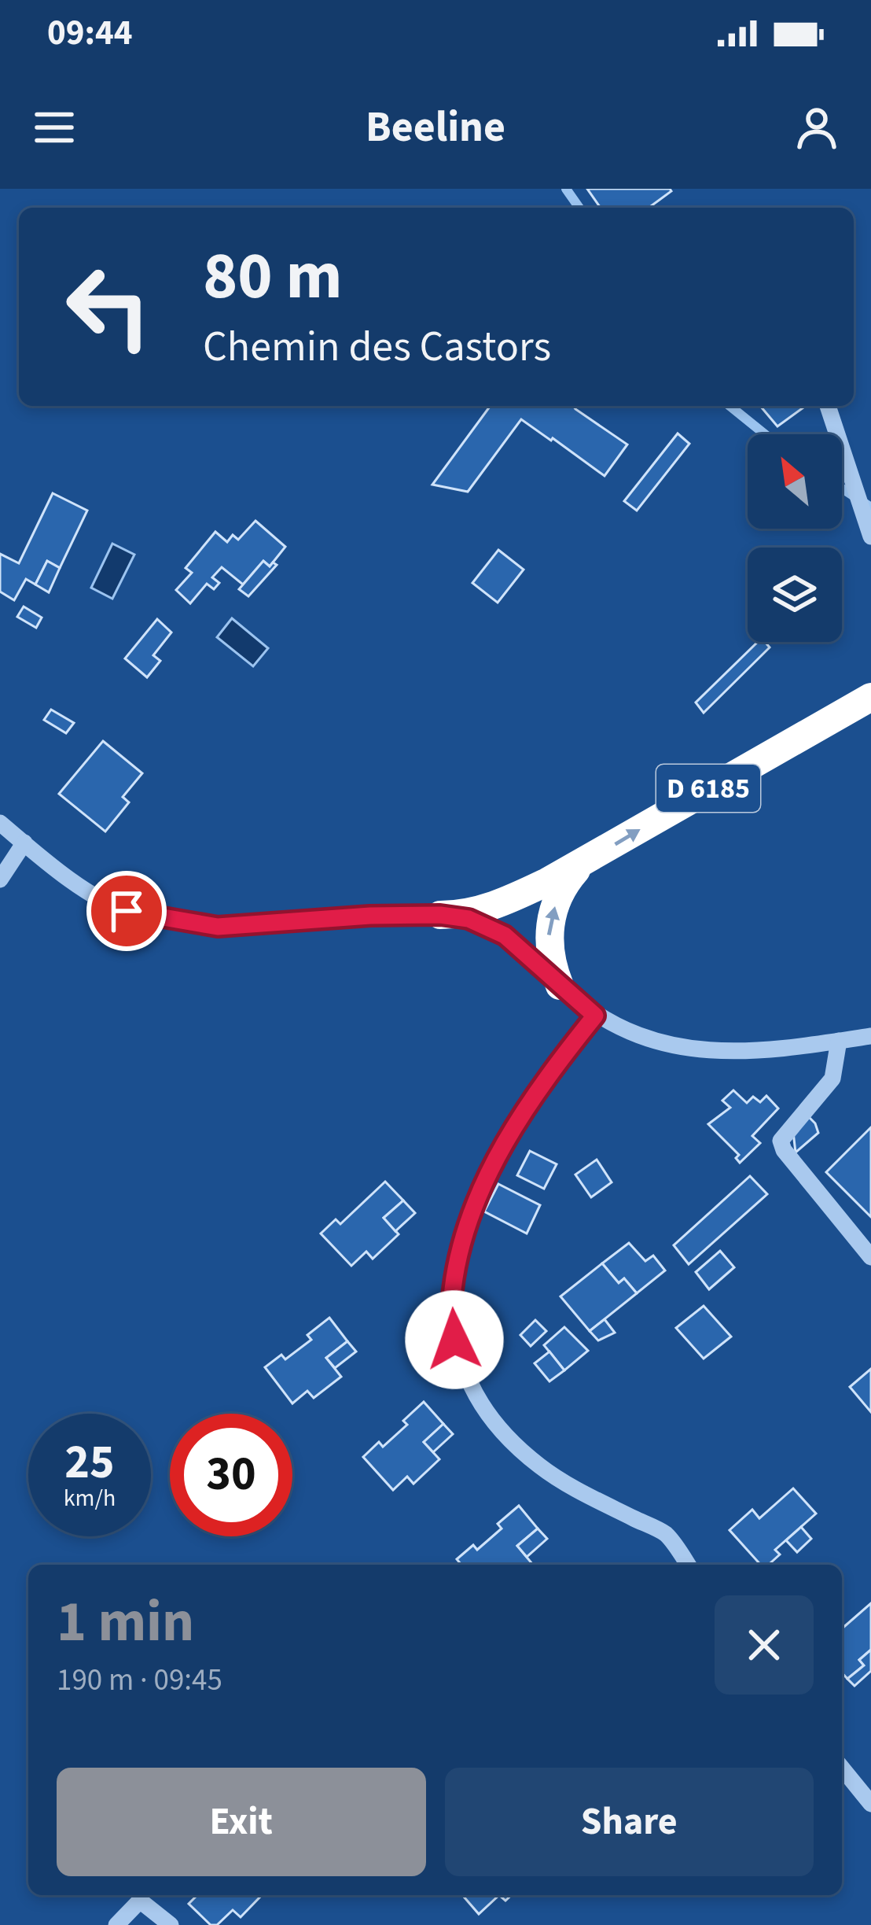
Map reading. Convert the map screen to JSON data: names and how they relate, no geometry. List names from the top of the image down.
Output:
{
  "streets": {
    "highway": ["D 6185"]
  },
  "north": "top left",
  "page": {
    "status": "09:44",
    "header": "Beeline",
    "turn": ["80 m", "Chemin des Castors"],
    "speed": "25 km/h",
    "limit": "30",
    "heading": ["1 min", "190 m · 09:45"],
    "buttons": ["Exit", "Share"]
  }
}
